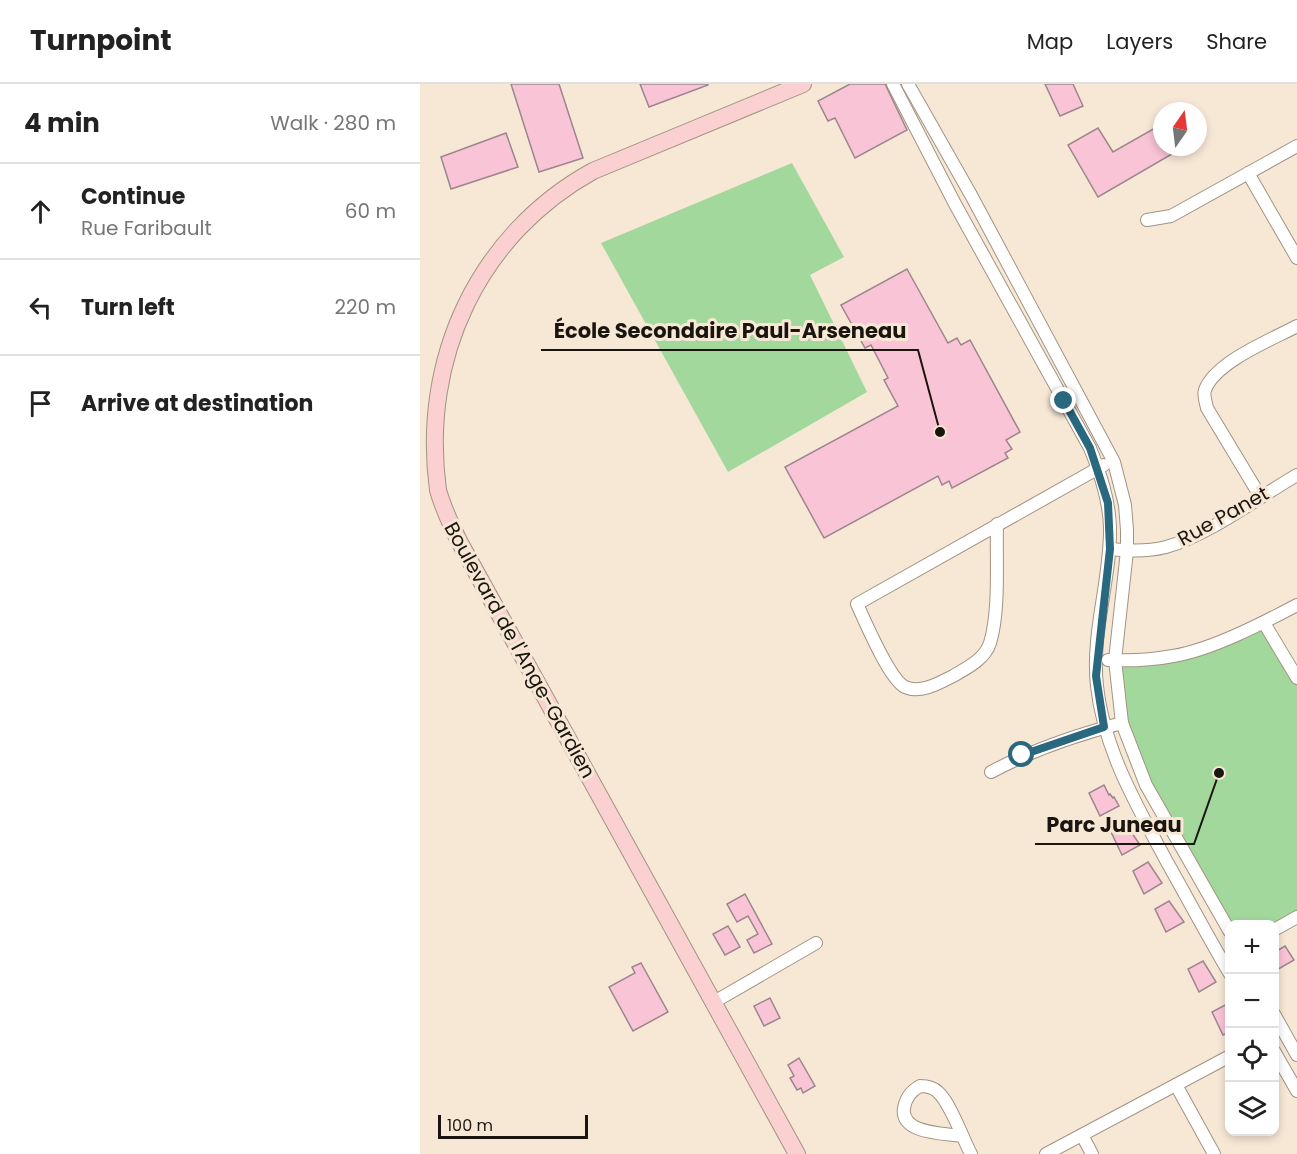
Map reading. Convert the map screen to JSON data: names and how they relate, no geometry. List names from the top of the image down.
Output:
{
  "streets": {
    "main road": ["Boulevard de l'Ange-Gardien"],
    "street": ["Rue Panet"]
  },
  "places": ["École Secondaire Paul-Arseneau", "Parc Juneau"],
  "scale_bar": "100 m",
  "north": "top",
  "page": {
    "header": "Turnpoint",
    "nav": ["Map", "Layers", "Share"],
    "heading": ["4 min", "Walk · 280 m"],
    "list": [
      ["Continue", "Rue Faribault", "60 m"],
      ["Turn left", "220 m"],
      "Arrive at destination"
    ],
    "map_buttons": ["+", "−"],
    "scale": "100 m"
  }
}
